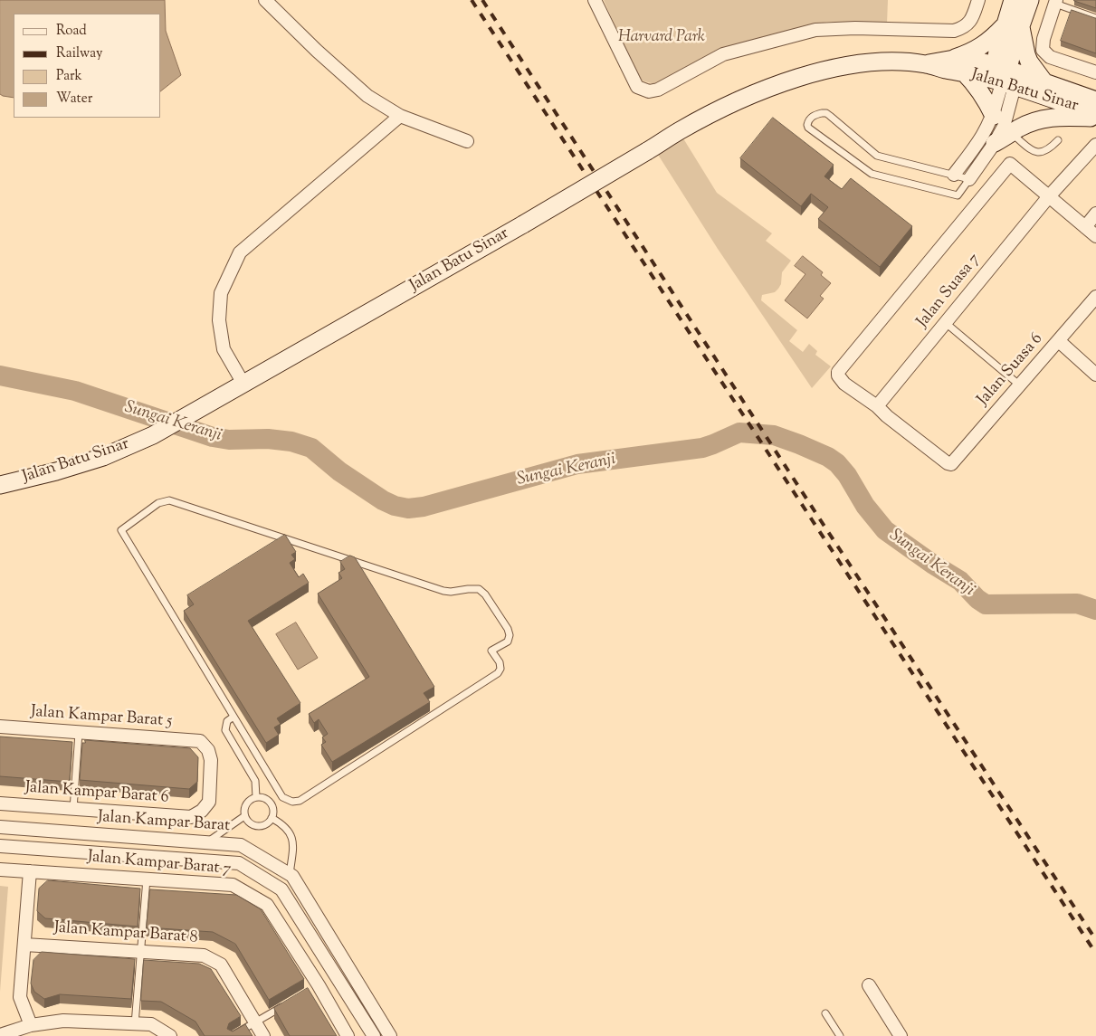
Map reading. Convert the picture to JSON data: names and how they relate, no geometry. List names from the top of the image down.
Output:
{
  "streets": {
    "street": [
      "Jalan Batu Sinar",
      "Jalan Suasa 7",
      "Jalan Suasa 6",
      "Jalan Kampar Barat 5",
      "Jalan Kampar Barat 6",
      "Jalan Kampar Barat",
      "Jalan Kampar Barat 7",
      "Jalan Kampar Barat 8"
    ]
  },
  "crossings": [
    ["Jalan Suasa 7", "Jalan Suasa 6"],
    ["Jalan Kampar Barat 5", "Jalan Kampar Barat 6"]
  ],
  "water": ["Sungai Keranji"],
  "parks": ["Harvard Park"],
  "legend": [
    "Road",
    "Railway",
    "Park",
    "Water"
  ]
}
